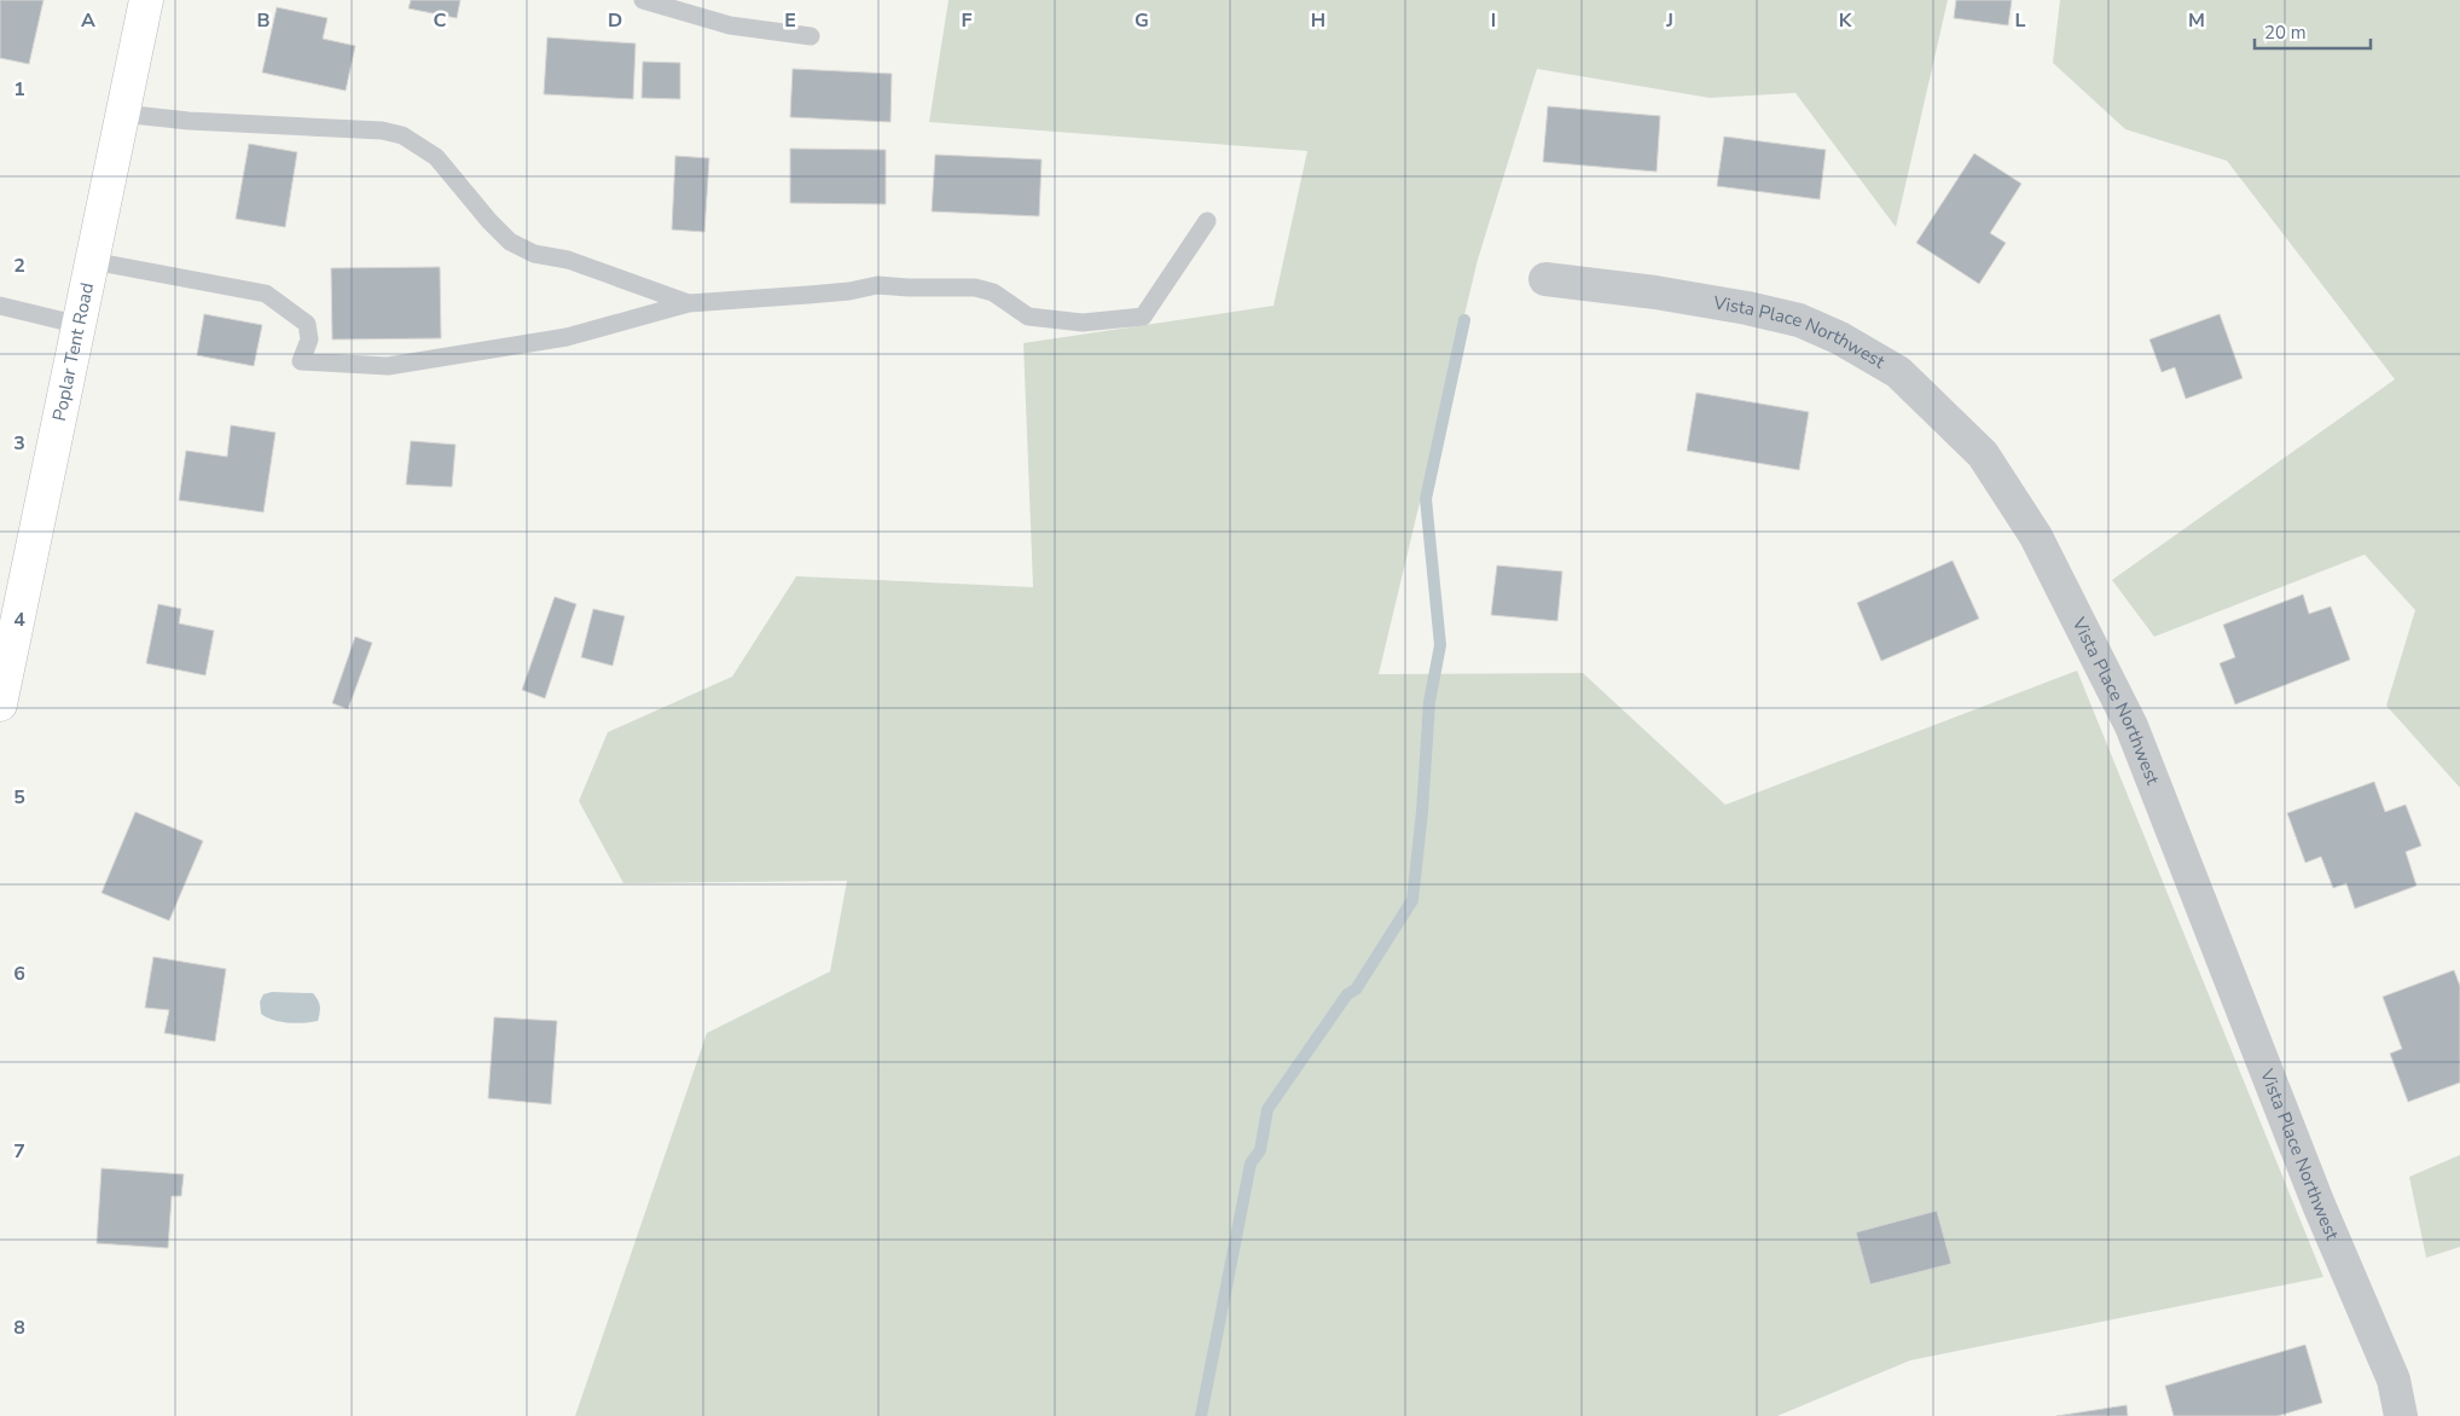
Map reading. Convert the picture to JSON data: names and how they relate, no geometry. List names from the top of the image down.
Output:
{
  "streets": {
    "main road": ["Poplar Tent Road"],
    "street": ["Vista Place Northwest"]
  },
  "scale_bar": "20 m",
  "grid": {
    "columns": [
      "A",
      "B",
      "C",
      "D",
      "E",
      "F",
      "G",
      "H",
      "I",
      "J",
      "K",
      "L",
      "M"
    ],
    "rows": [
      "1",
      "2",
      "3",
      "4",
      "5",
      "6",
      "7",
      "8"
    ]
  }
}
